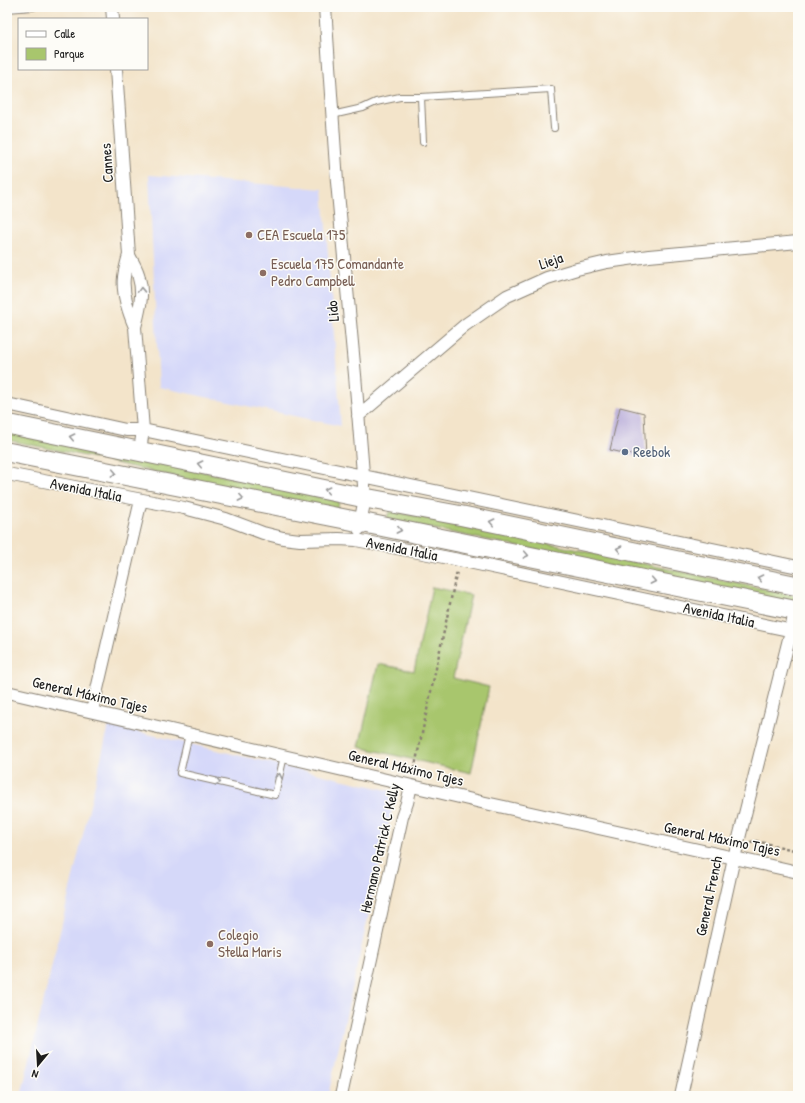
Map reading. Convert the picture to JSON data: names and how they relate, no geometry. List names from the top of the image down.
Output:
{
  "streets": {
    "main road": ["Avenida Italia"],
    "street": [
      "Cannes",
      "Lieja",
      "Lido",
      "General Máximo Tajes",
      "Hermano Patrick C Kelly",
      "General French"
    ]
  },
  "crossings": [
    ["Lieja", "Lido"],
    ["Lido", "Avenida Italia"],
    ["Avenida Italia", "Hermano Patrick C Kelly"],
    ["Avenida Italia", "General French"],
    ["General Máximo Tajes", "Hermano Patrick C Kelly"],
    ["General Máximo Tajes", "General French"]
  ],
  "places": [
    "CEA Escuela 175",
    "Escuela 175 Comandante Pedro Campbell",
    "Reebok",
    "Colegio Stella Maris"
  ],
  "legend": ["Calle", "Parque"],
  "north": "bottom"
}
